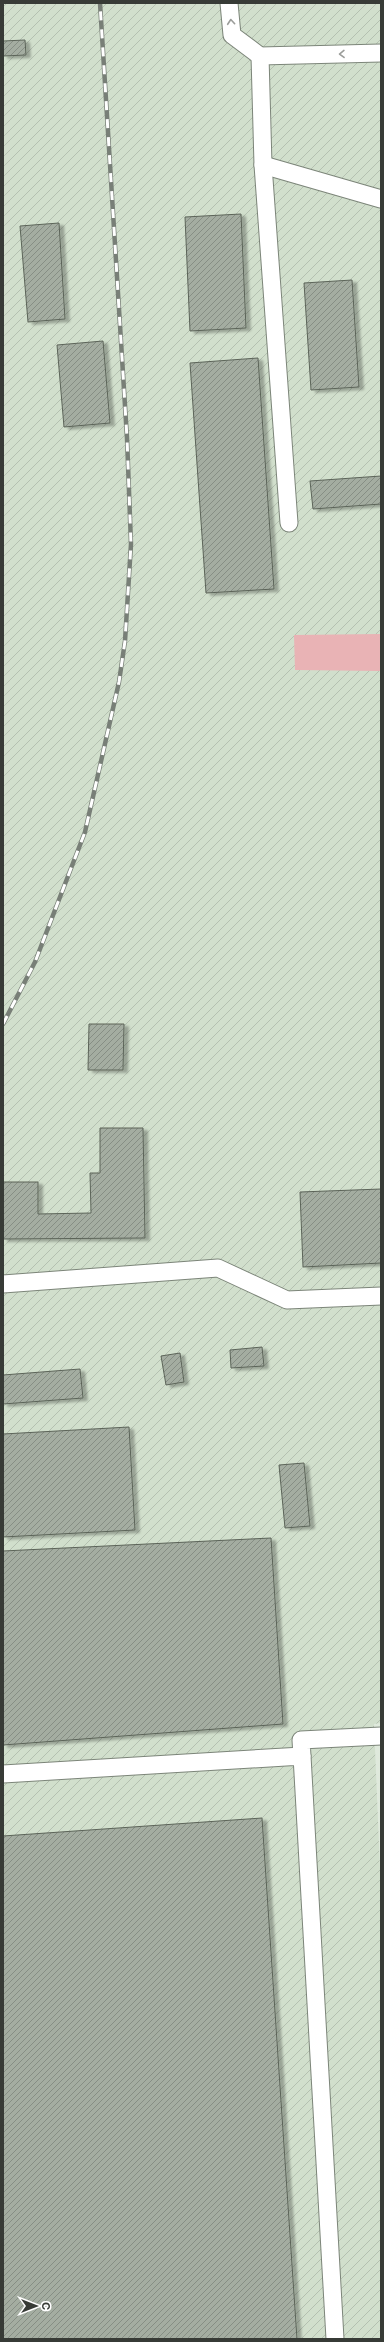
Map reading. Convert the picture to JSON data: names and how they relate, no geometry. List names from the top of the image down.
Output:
{
  "north": "right"
}
